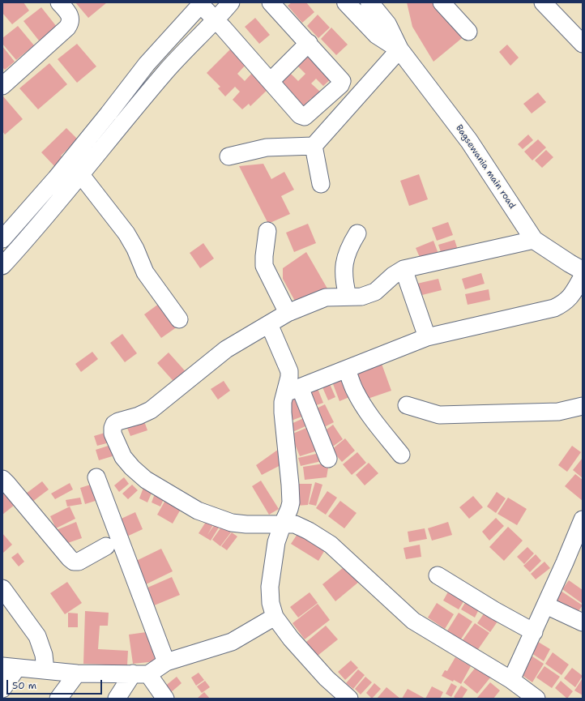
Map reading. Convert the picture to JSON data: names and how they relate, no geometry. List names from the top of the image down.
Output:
{
  "streets": {
    "main road": ["Bagsewania main road"]
  },
  "scale_bar": "50 m"
}
